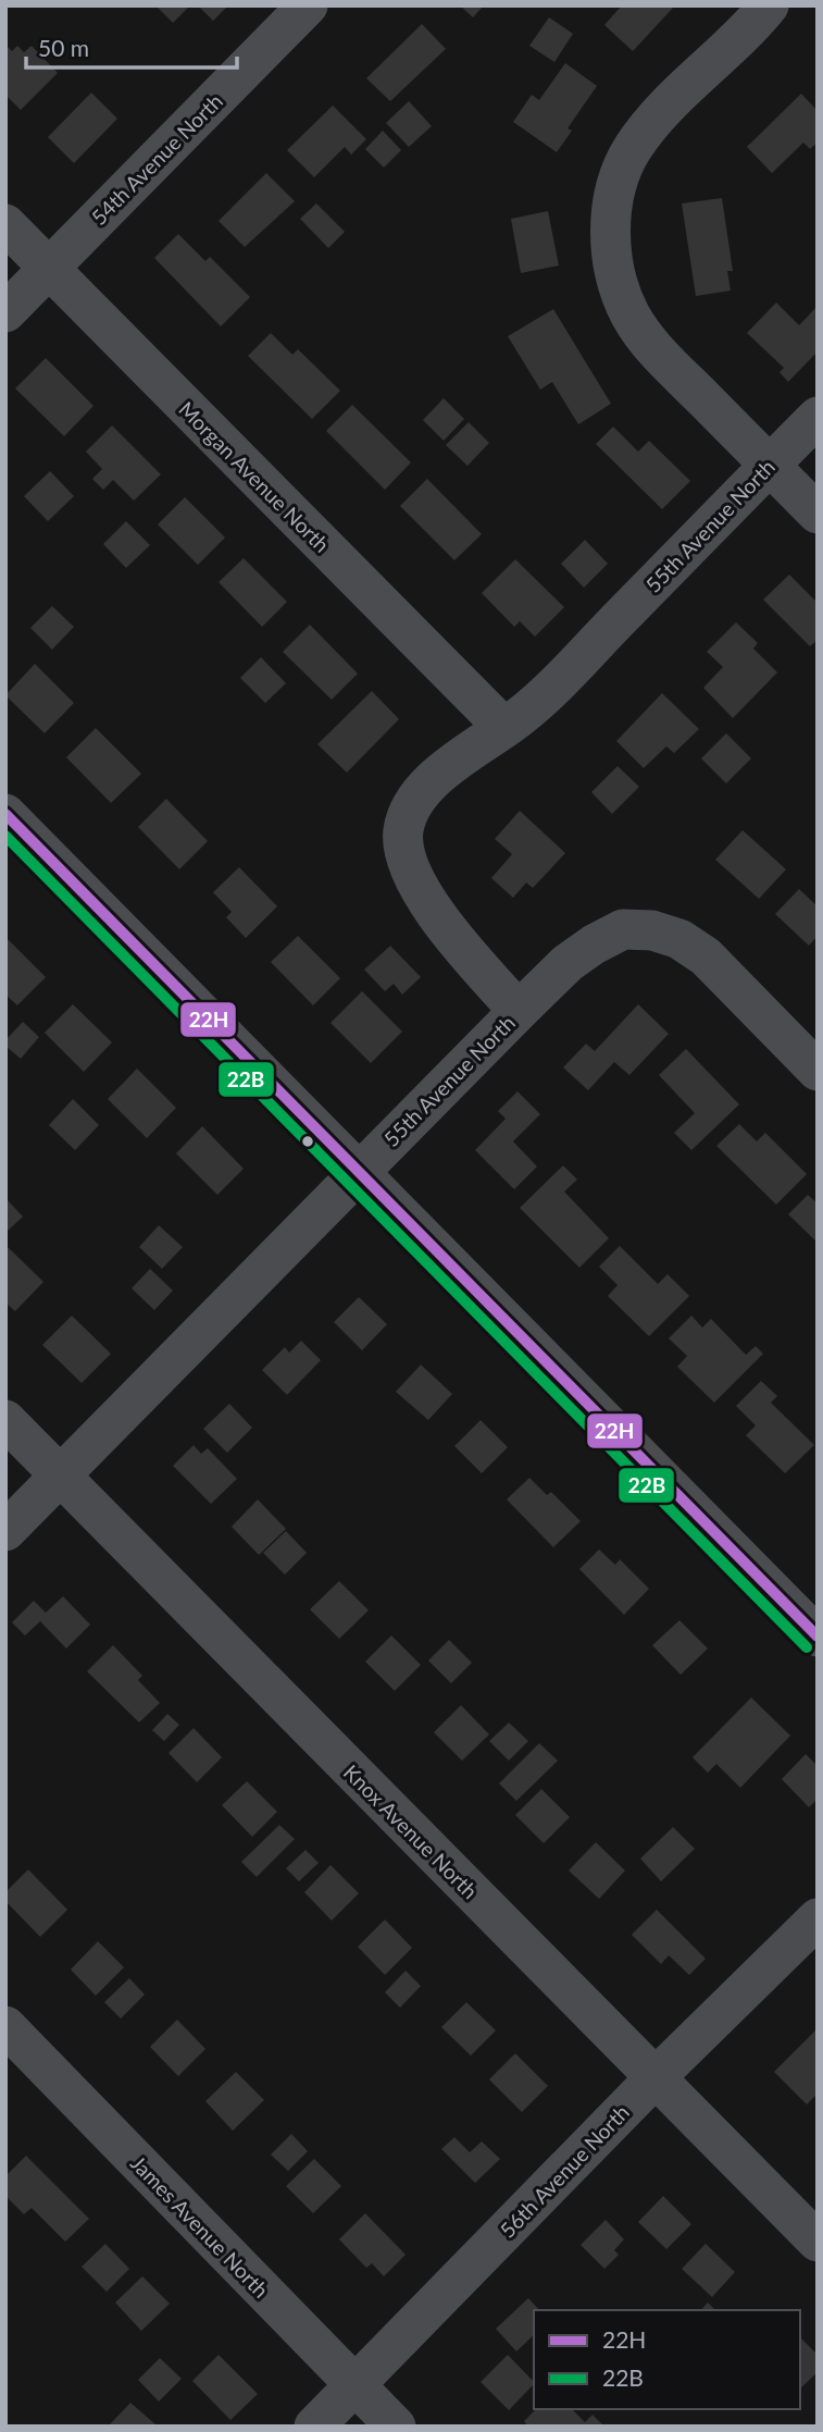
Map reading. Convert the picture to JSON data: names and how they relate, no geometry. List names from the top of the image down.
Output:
{
  "streets": {
    "street": [
      "54th Avenue North",
      "Morgan Avenue North",
      "55th Avenue North",
      "Knox Avenue North",
      "56th Avenue North",
      "James Avenue North"
    ]
  },
  "crossings": [
    ["54th Avenue North", "Morgan Avenue North"],
    ["Morgan Avenue North", "55th Avenue North"],
    ["55th Avenue North", "Knox Avenue North"],
    ["Knox Avenue North", "56th Avenue North"],
    ["56th Avenue North", "James Avenue North"]
  ],
  "lines": ["transit line 22H", "transit line 22B"],
  "legend": ["22H", "22B"],
  "scale_bar": "50 m"
}
